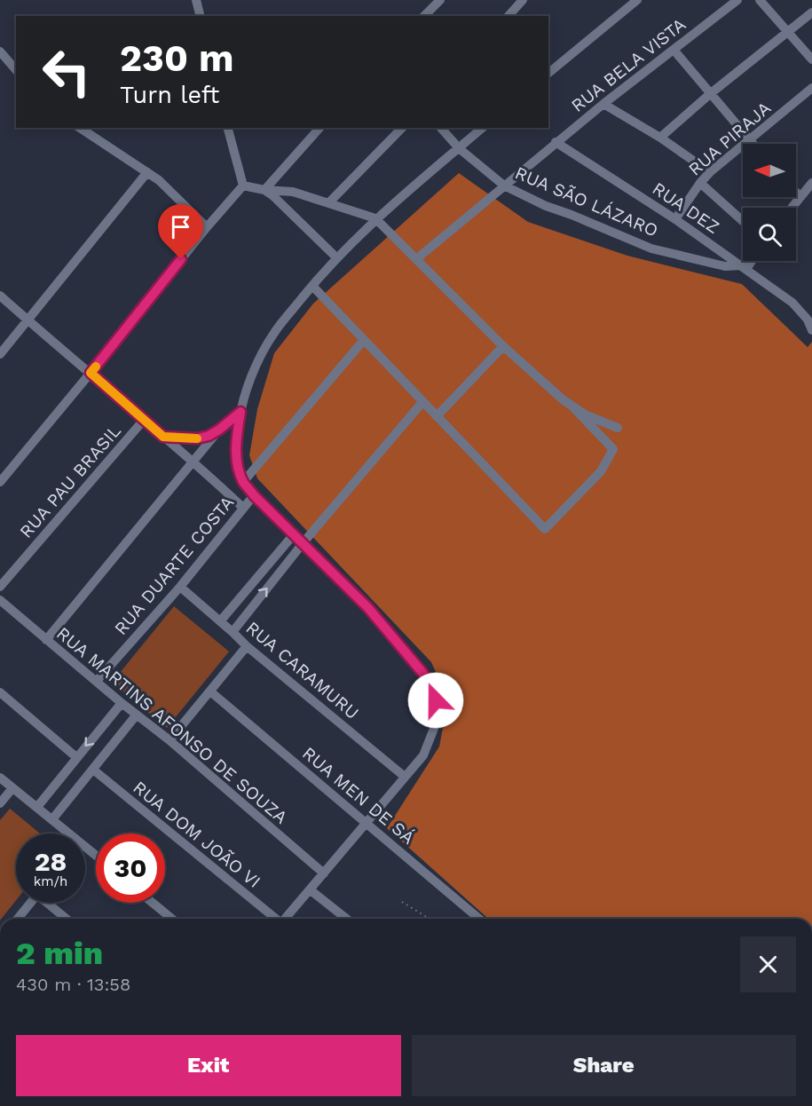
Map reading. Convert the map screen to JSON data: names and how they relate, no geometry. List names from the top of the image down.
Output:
{
  "streets": {
    "street": [
      "RUA BELA VISTA",
      "RUA PIRAJA",
      "RUA SÃO LÁZARO",
      "RUA DEZ",
      "RUA PAU BRASIL",
      "RUA DUARTE COSTA",
      "RUA CARAMURU",
      "RUA MARTINS AFONSO DE SOUZA",
      "RUA MEN DE SÁ",
      "RUA DOM JOÃO VI"
    ]
  },
  "crossings": [
    ["RUA BELA VISTA", "RUA SÃO LÁZARO"],
    ["RUA BELA VISTA", "RUA DEZ"],
    ["RUA PIRAJA", "RUA DEZ"],
    ["RUA SÃO LÁZARO", "RUA DEZ"],
    ["RUA DUARTE COSTA", "RUA CARAMURU"],
    ["RUA DUARTE COSTA", "RUA MARTINS AFONSO DE SOUZA"]
  ],
  "north": "left",
  "page": {
    "turn": ["230 m", "Turn left"],
    "speed": "28 km/h",
    "limit": "30",
    "heading": ["2 min", "430 m · 13:58"],
    "buttons": ["Exit", "Share"]
  }
}
